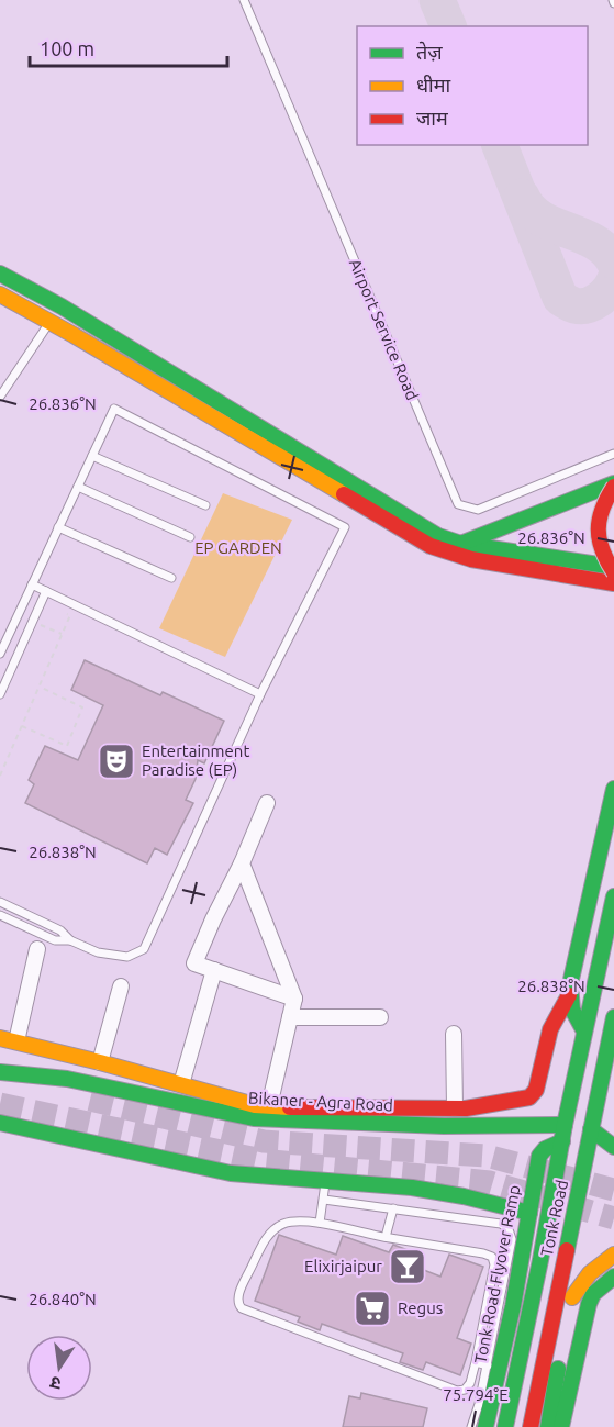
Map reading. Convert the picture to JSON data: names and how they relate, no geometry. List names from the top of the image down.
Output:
{
  "streets": {
    "main road": ["Bikaner - Agra Road", "Tonk Road", "Tonk Road Flyover Ramp"],
    "lane": ["Airport Service Road"]
  },
  "crossings": [
    ["Bikaner - Agra Road", "Tonk Road"],
    ["Tonk Road", "Tonk Road Flyover Ramp"]
  ],
  "parks": ["EP GARDEN"],
  "places": {
    "theatre": ["Entertainment Paradise (EP)"],
    "bar": ["Elixirjaipur"],
    "supermarket": ["Regus"]
  },
  "legend": ["तेज़", "धीमा", "जाम"],
  "scale_bar": "100 m",
  "north": "bottom",
  "coordinates": [
    "26.836°N",
    "26.838°N",
    "26.840°N",
    "75.794°E"
  ]
}
